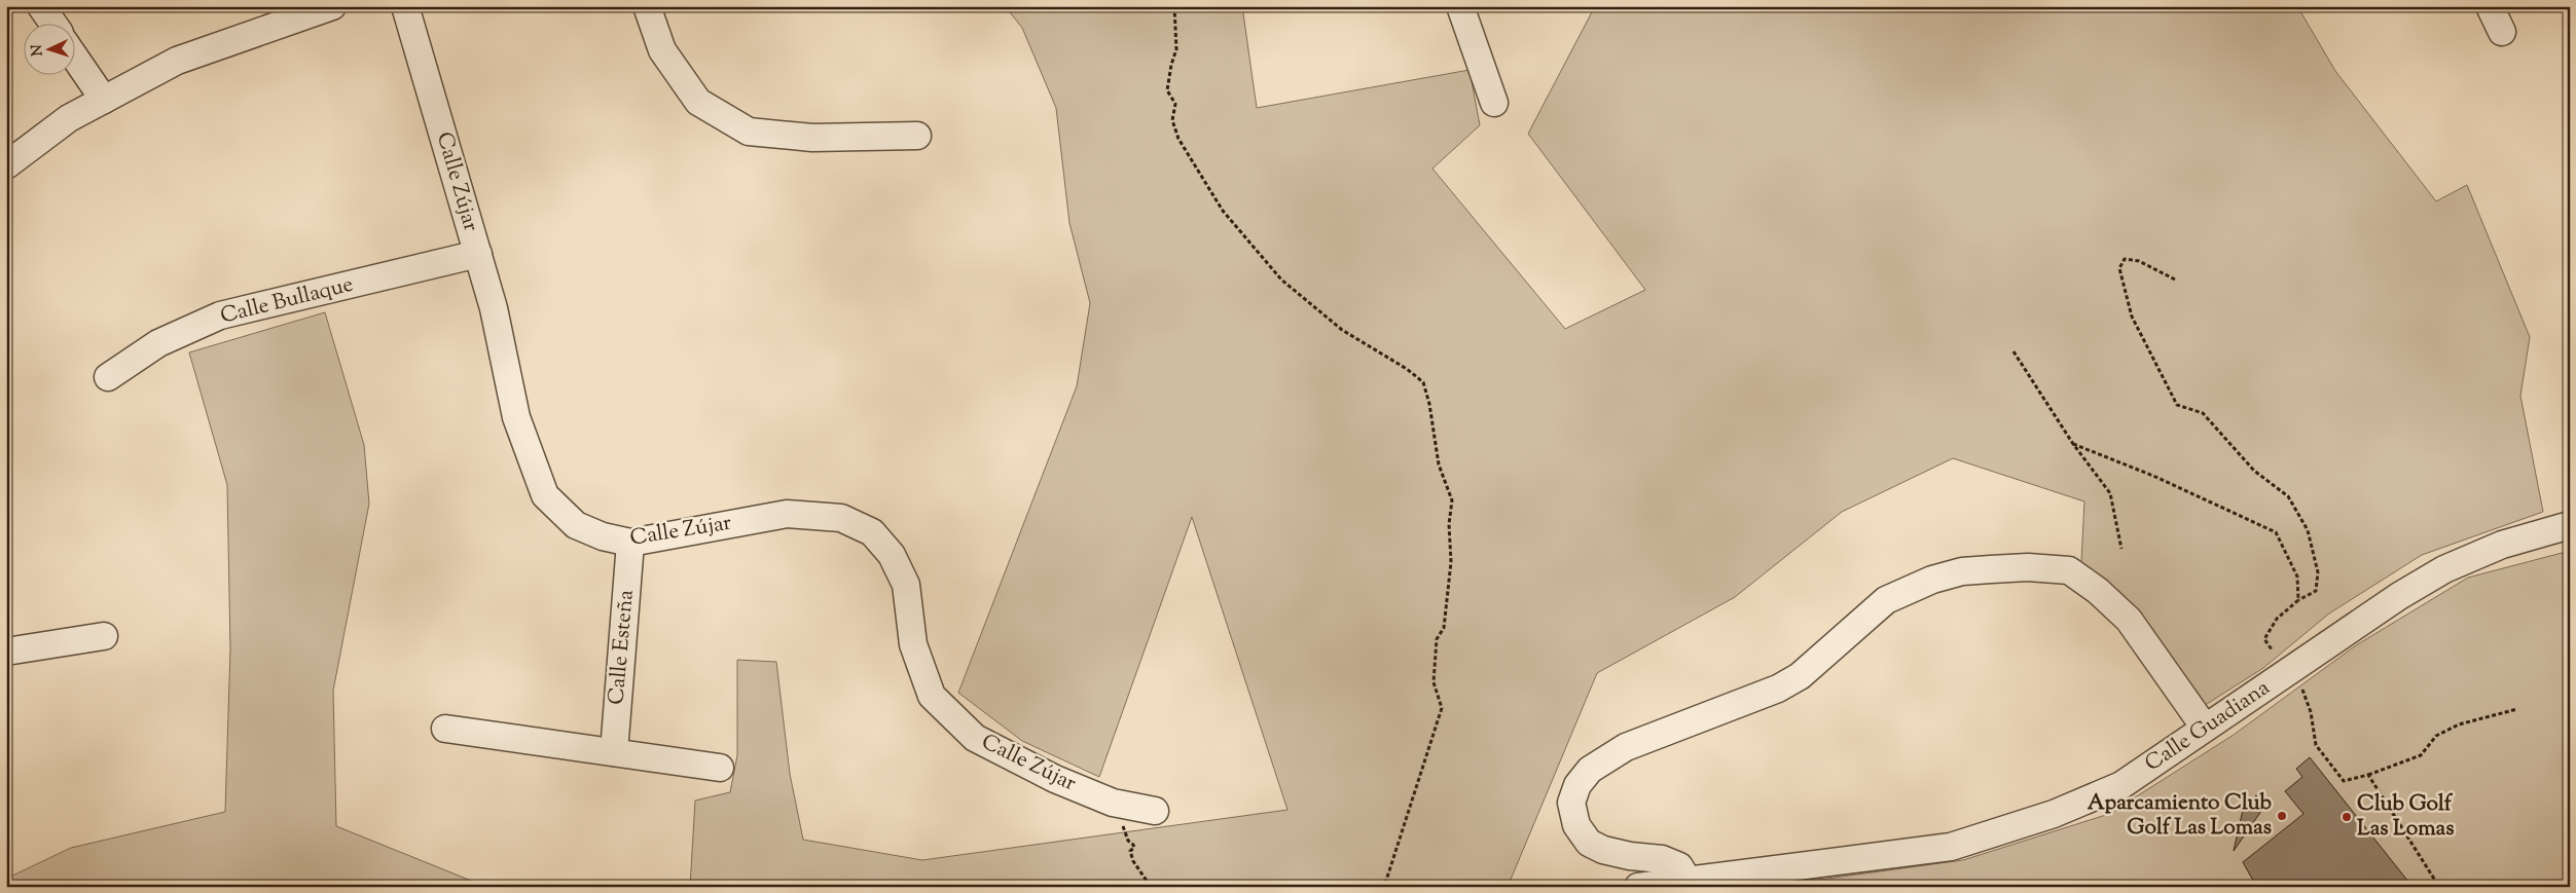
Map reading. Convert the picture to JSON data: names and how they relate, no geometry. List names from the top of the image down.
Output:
{
  "streets": {
    "street": [
      "Calle Zújar",
      "Calle Bullaque",
      "Calle Esteña",
      "Calle Guadiana"
    ]
  },
  "crossings": [
    ["Calle Zújar", "Calle Bullaque"],
    ["Calle Zújar", "Calle Esteña"]
  ],
  "places": ["Aparcamiento Club Golf Las Lomas", "Club Golf Las Lomas"],
  "north": "left"
}
